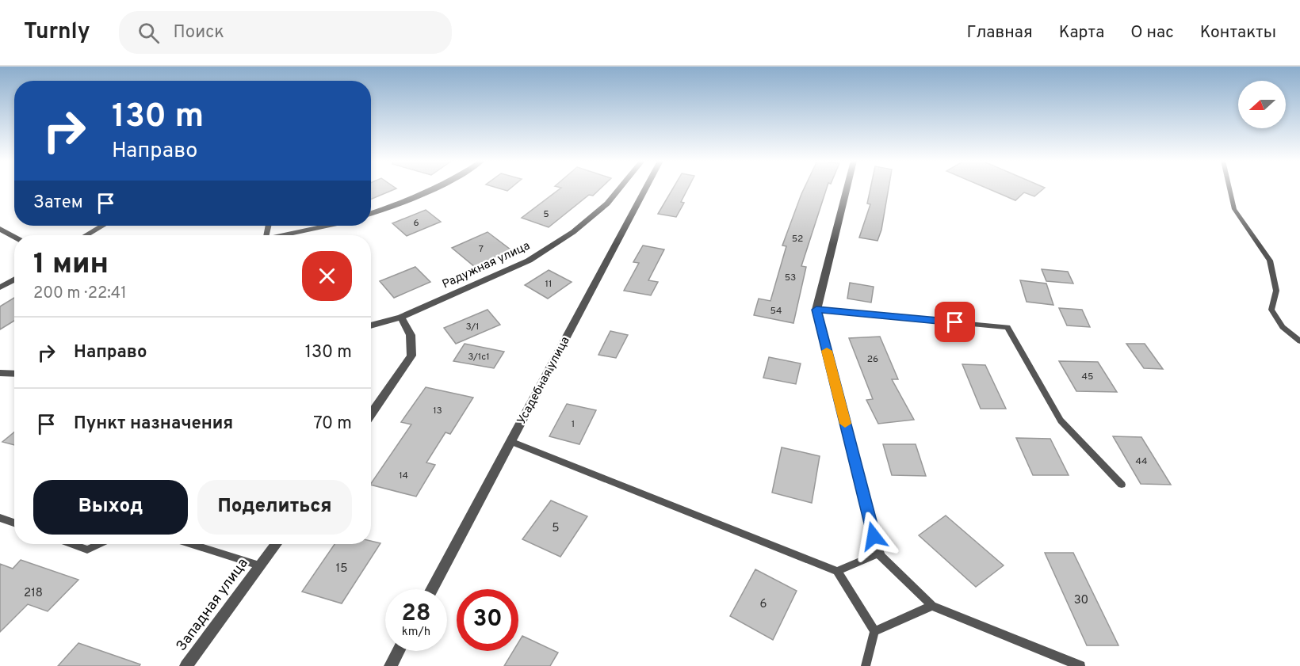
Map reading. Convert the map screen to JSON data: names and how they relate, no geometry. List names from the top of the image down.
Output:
{
  "streets": {
    "street": ["Радужная улица", "Усадебная улица", "Западная улица"]
  },
  "house_numbers": [
    "5",
    "6",
    "52",
    "7",
    "53",
    "11",
    "54",
    "3/1",
    "3/1с1",
    "26",
    "45",
    "13",
    "1",
    "44",
    "14",
    "5",
    "15",
    "218",
    "30",
    "6"
  ],
  "north": "left",
  "page": {
    "header": "Turnly",
    "search": "Поиск",
    "nav": [
      "Главная",
      "Карта",
      "О нас",
      "Контакты"
    ],
    "turn": ["130 m", "Направо"],
    "then": "Затем",
    "heading": ["1 мин", "200 m · 22:41"],
    "list": [
      {
        "name": "Направо",
        "value": "130 m"
      },
      {
        "name": "Пункт назначения",
        "value": "70 m"
      }
    ],
    "buttons": ["Выход", "Поделиться"],
    "speed": "28 km/h",
    "limit": "30"
  }
}
